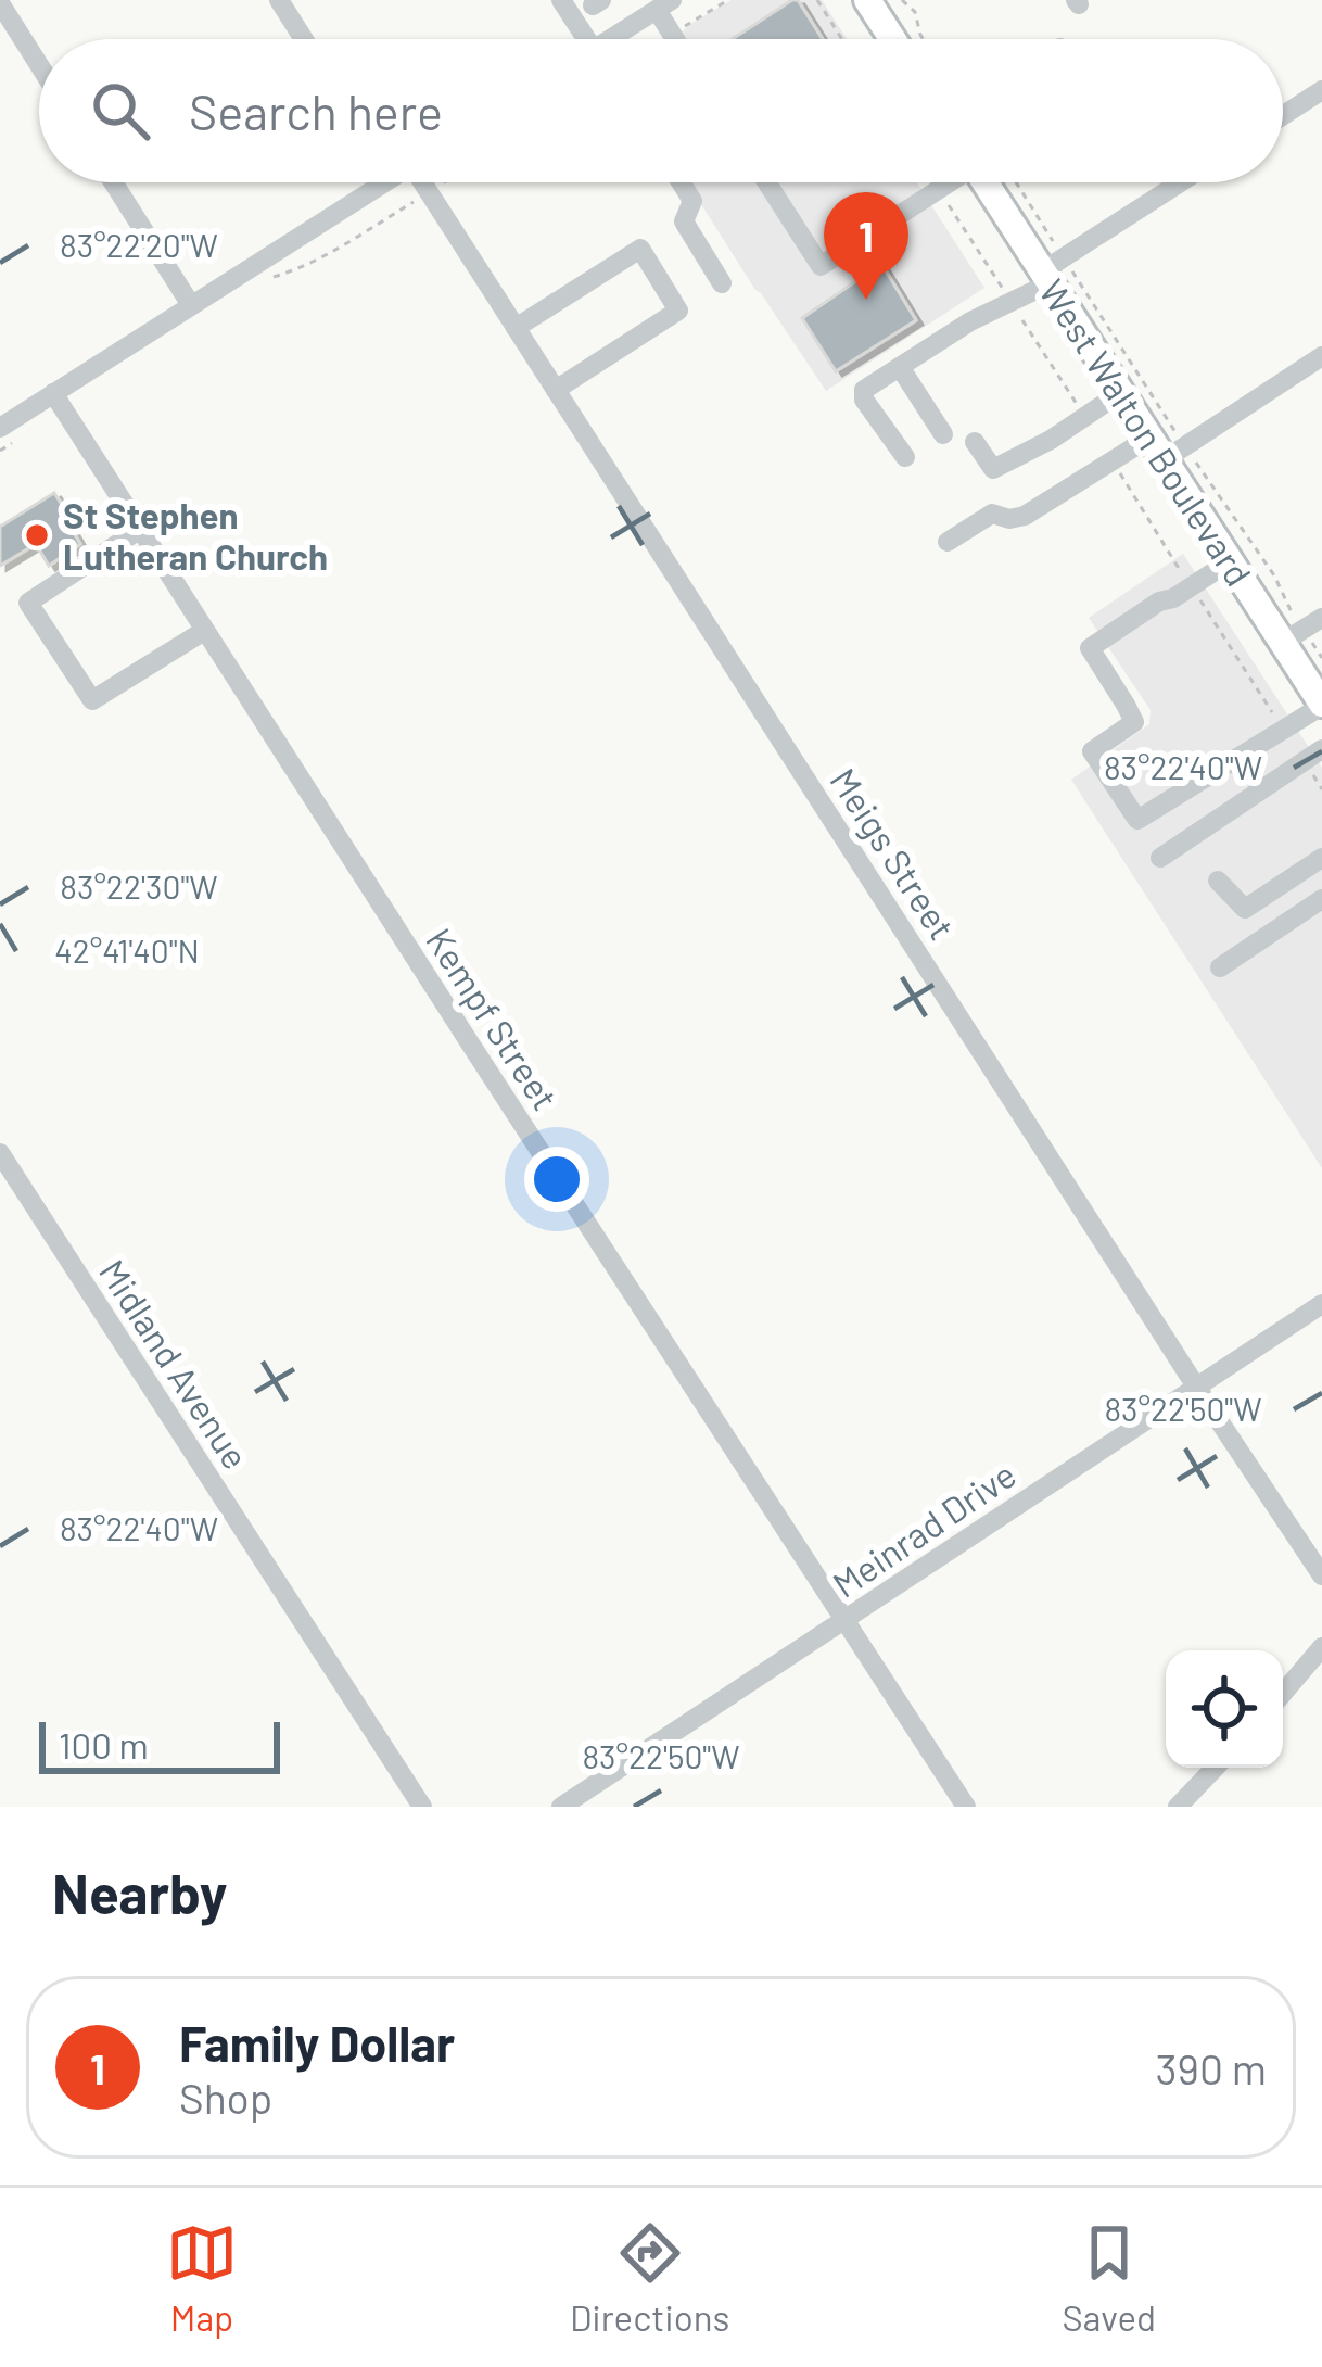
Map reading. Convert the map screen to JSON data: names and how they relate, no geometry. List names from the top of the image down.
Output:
{
  "streets": {
    "main road": ["West Walton Boulevard"],
    "street": [
      "Meigs Street",
      "Kempf Street",
      "Midland Avenue",
      "Meinrad Drive"
    ]
  },
  "crossings": [
    ["Meigs Street", "Meinrad Drive"],
    ["Kempf Street", "Meinrad Drive"]
  ],
  "places": ["St Stephen Lutheran Church"],
  "scale_bar": "100 m",
  "page": {
    "search": "Search here",
    "pins": "1",
    "scale": "100 m",
    "heading": "Nearby",
    "list": [
      {
        "mark": "1",
        "name": "Family Dollar",
        "note": "Shop",
        "value": "390 m"
      }
    ],
    "nav": ["Map", "Directions", "Saved"]
  },
  "coordinates": [
    "83°22'20\"W",
    "83°22'40\"W",
    "83°22'30\"W",
    "42°41'40\"N",
    "83°22'50\"W"
  ]
}
